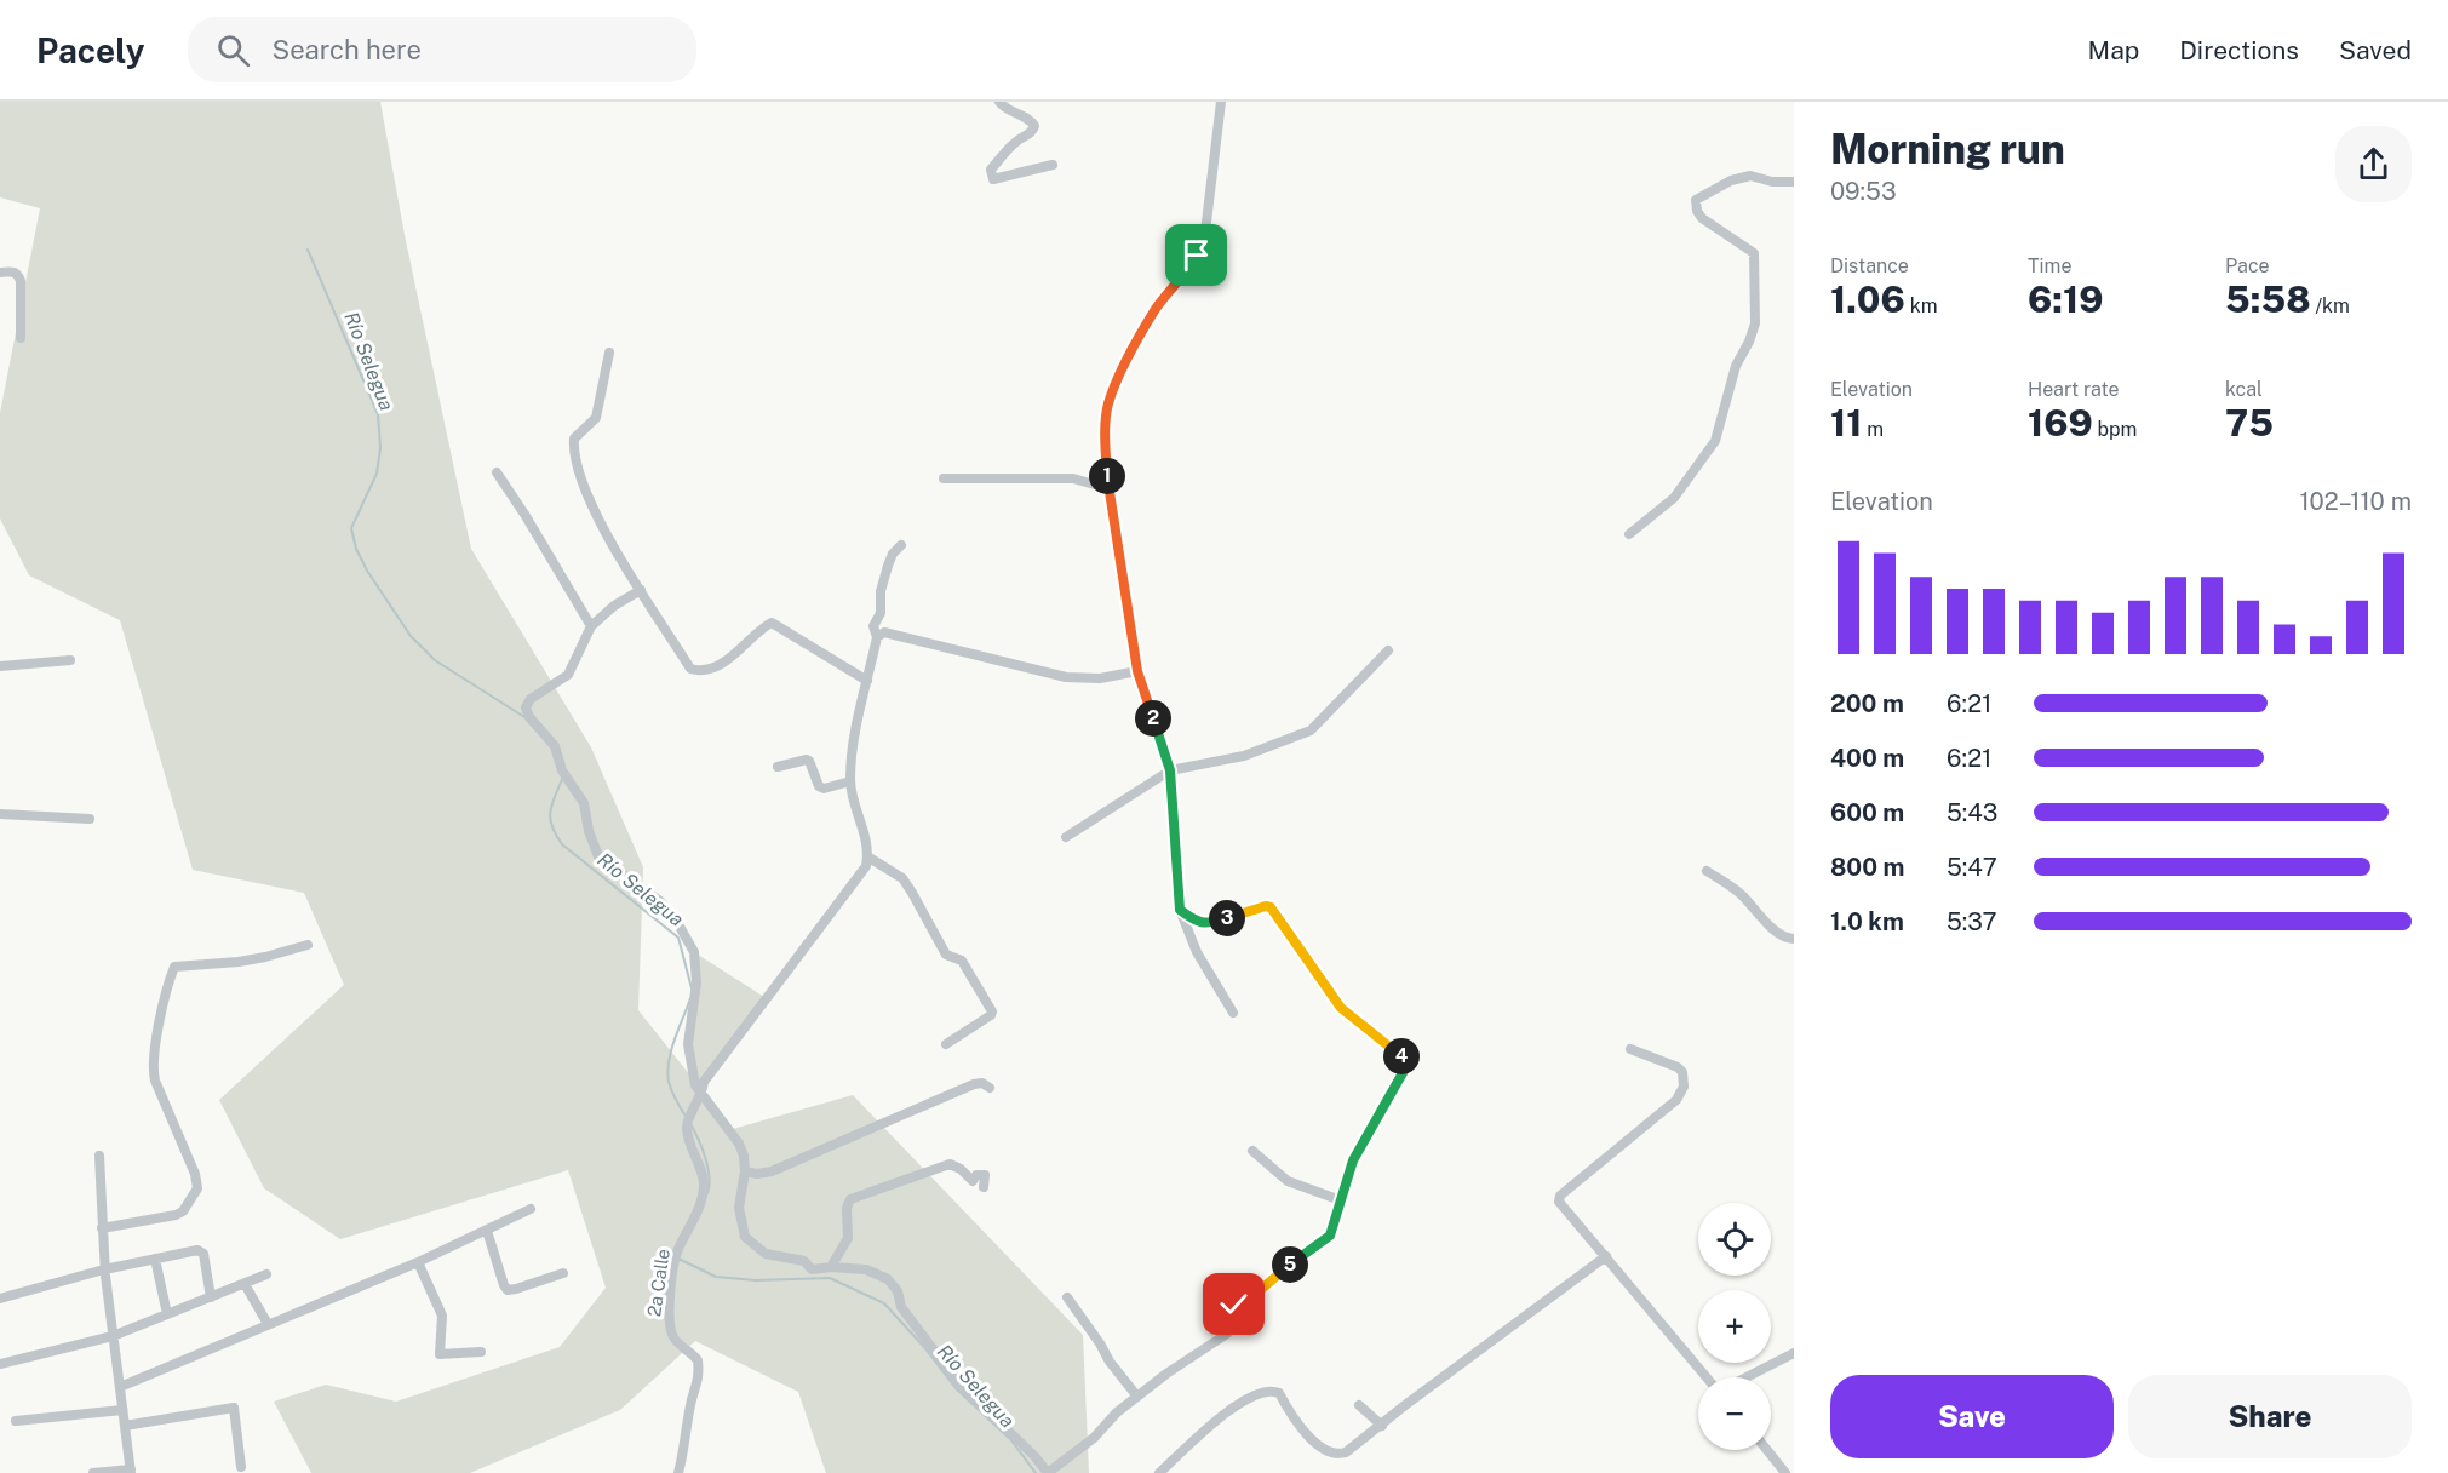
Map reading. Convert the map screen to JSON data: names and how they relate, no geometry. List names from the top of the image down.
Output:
{
  "streets": {
    "street": ["2a Calle"]
  },
  "water": ["Río Selegua"],
  "page": {
    "header": "Pacely",
    "search": "Search here",
    "nav": ["Map", "Directions", "Saved"],
    "heading": ["Morning run", "09:53"],
    "stats": [
      ["Distance", "1.06 km"],
      ["Time", "6:19"],
      ["Pace", "5:58 /km"],
      ["Elevation", "11 m"],
      ["Heart rate", "169 bpm"],
      ["kcal", "75"]
    ],
    "pins": [
      "1",
      "2",
      "3",
      "4",
      "5"
    ],
    "chart": ["Elevation", "102–110 m"],
    "list": [
      {
        "name": "200 m",
        "note": "6:21"
      },
      {
        "name": "400 m",
        "note": "6:21"
      },
      {
        "name": "600 m",
        "note": "5:43"
      },
      {
        "name": "800 m",
        "note": "5:47"
      },
      {
        "name": "1.0 km",
        "note": "5:37"
      }
    ],
    "map_buttons": ["+", "−"],
    "buttons": ["Save", "Share"]
  }
}
